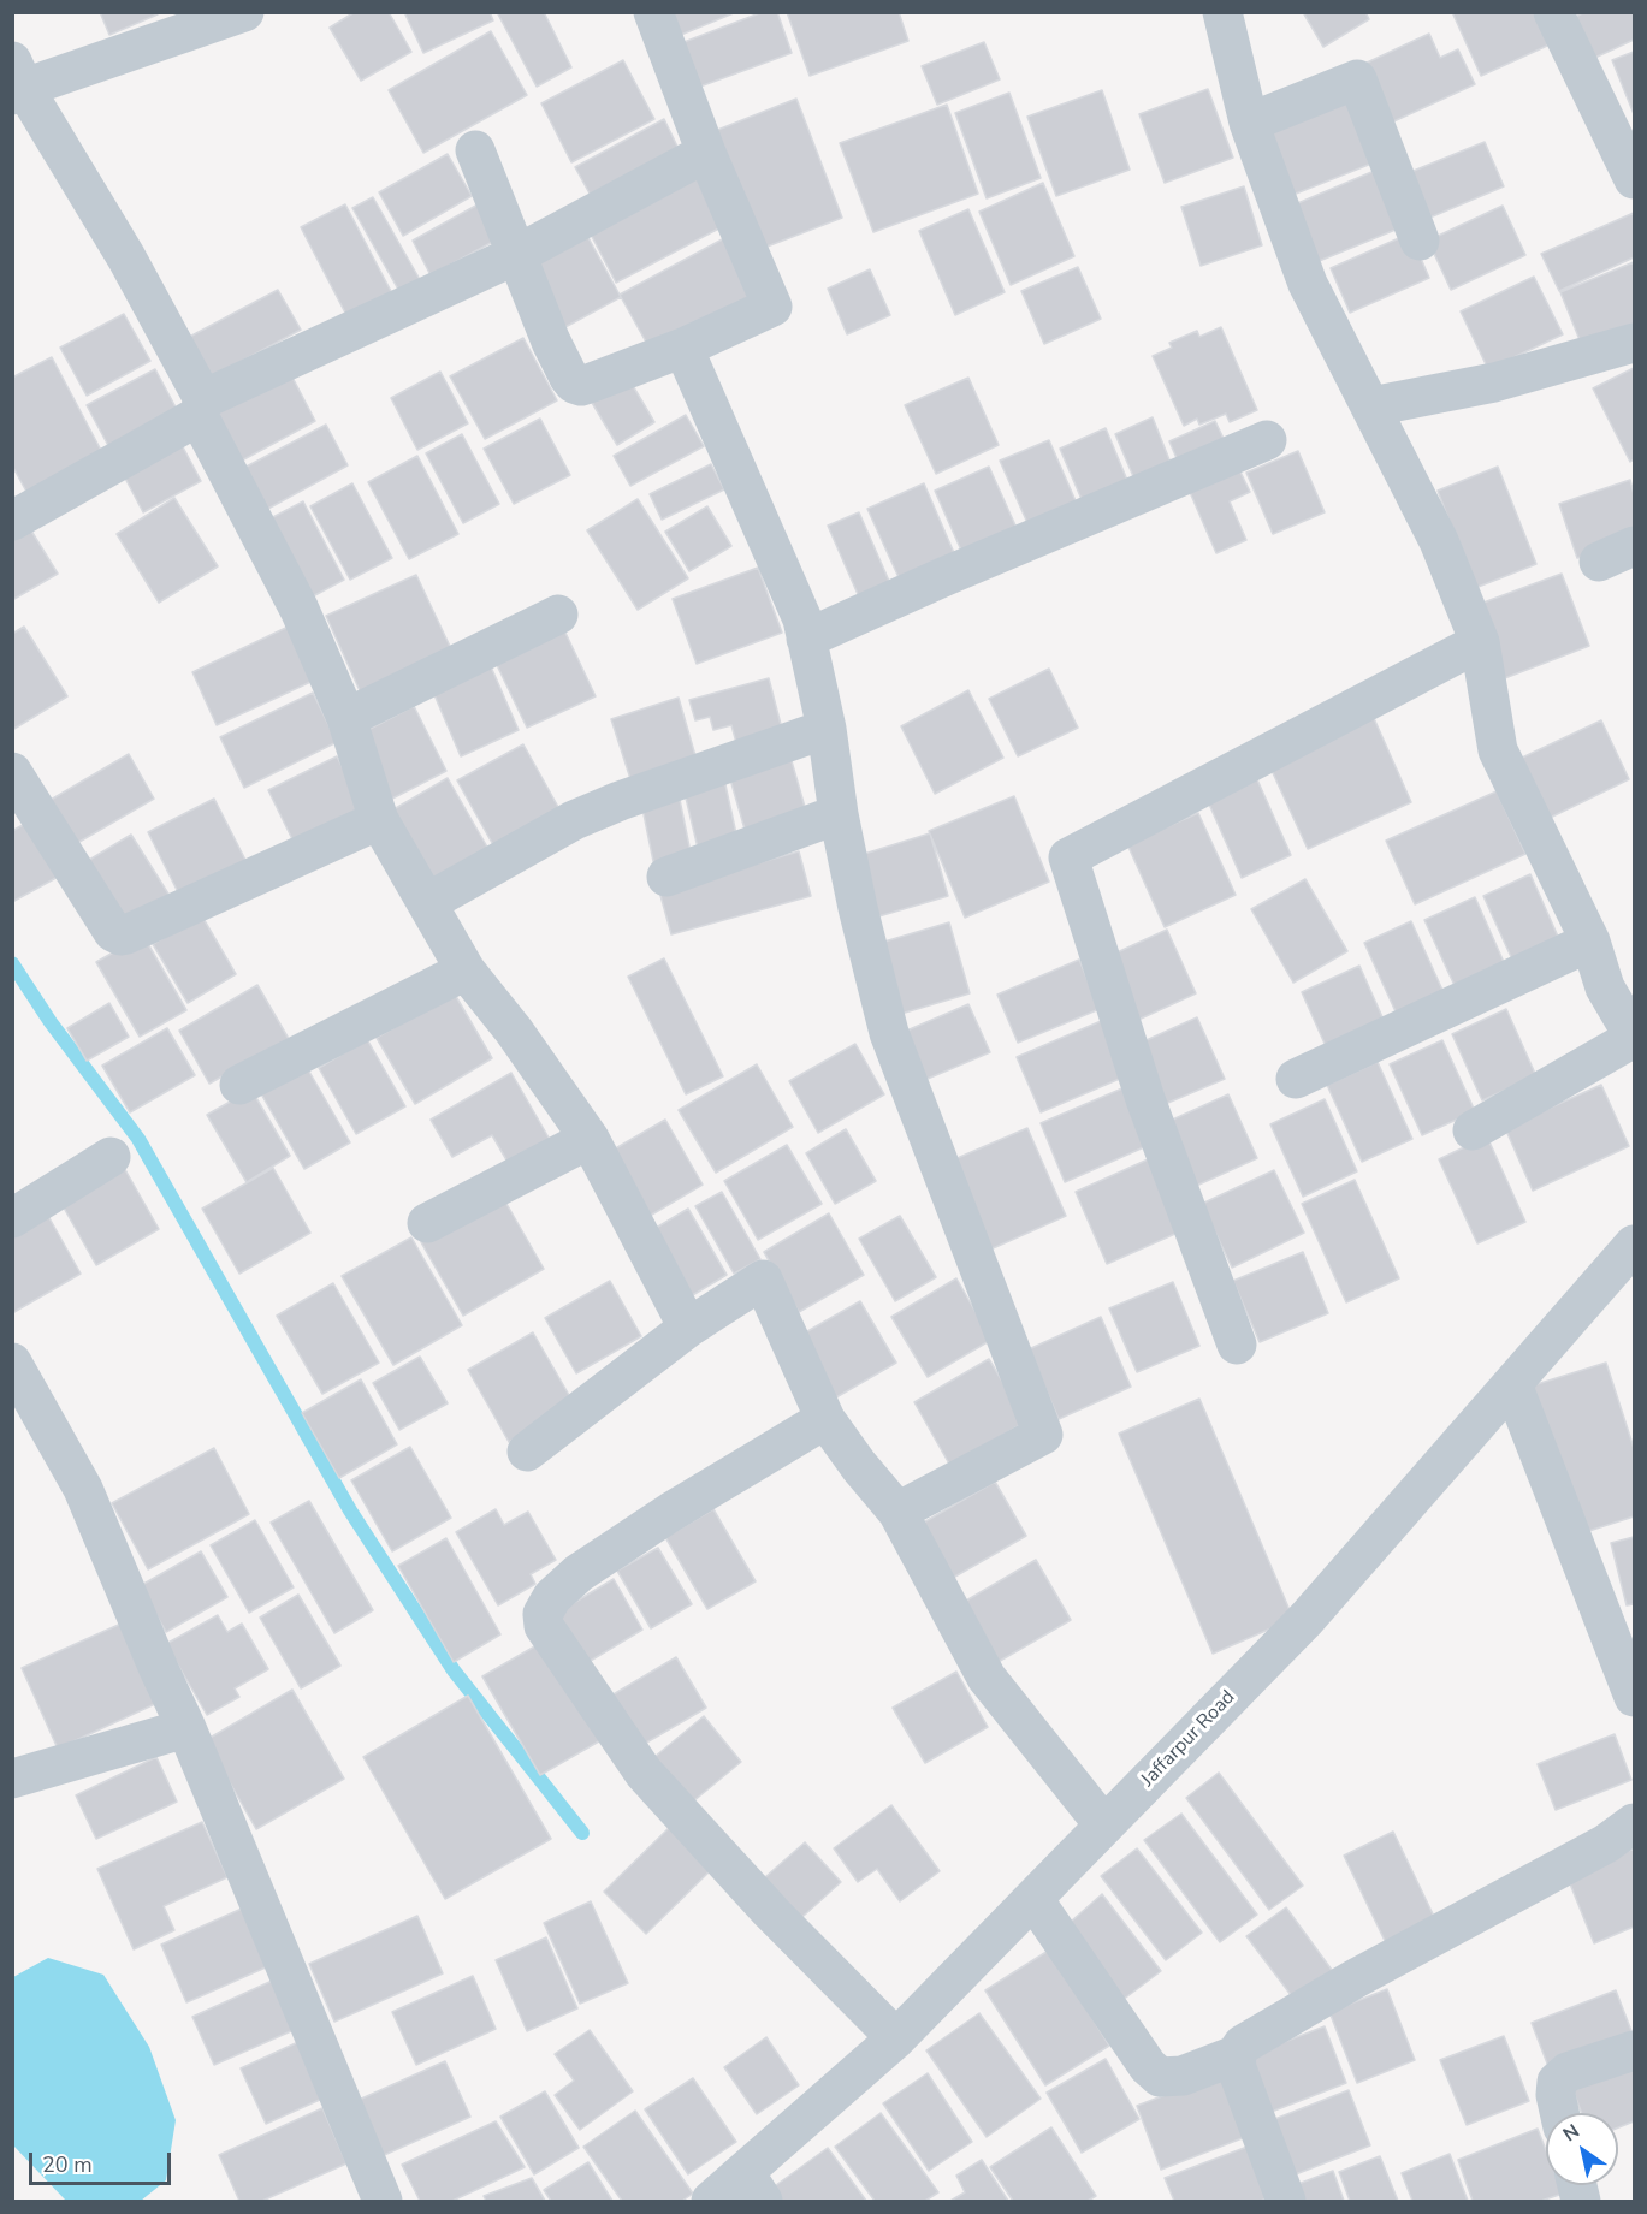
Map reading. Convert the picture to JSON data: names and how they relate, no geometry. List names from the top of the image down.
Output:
{
  "streets": {
    "street": ["Jaffarpur Road"]
  },
  "scale_bar": "20 m",
  "north": "top left"
}
